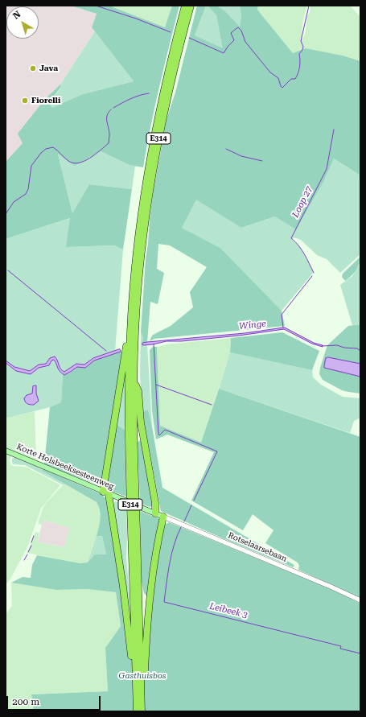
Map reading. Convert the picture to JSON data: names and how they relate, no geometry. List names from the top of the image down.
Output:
{
  "streets": {
    "highway": ["E314"],
    "main road": ["Korte Holsbeeksesteenweg", "Rotselaarsebaan"]
  },
  "crossings": [
    ["Korte Holsbeeksesteenweg", "Rotselaarsebaan"]
  ],
  "water": ["Loop 27", "Winge", "Leibeek 3"],
  "parks": ["Gasthuisbos"],
  "places": ["Java", "Fiorelli"],
  "scale_bar": "200 m",
  "north": "top left"
}
